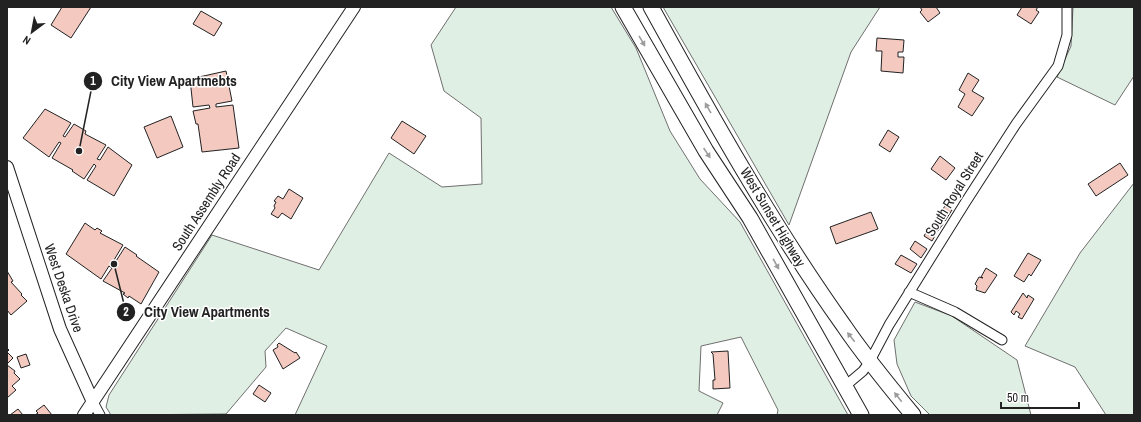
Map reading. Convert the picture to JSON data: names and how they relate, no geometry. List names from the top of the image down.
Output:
{
  "streets": {
    "main road": ["West Sunset Highway"],
    "street": ["South Royal Street", "South Assembly Road", "West Deska Drive"]
  },
  "crossings": [
    ["South Royal Street", "West Sunset Highway"],
    ["South Assembly Road", "West Deska Drive"]
  ],
  "places": ["City View Apartmebts", "City View Apartments"],
  "scale_bar": "50 m",
  "north": "bottom left"
}
